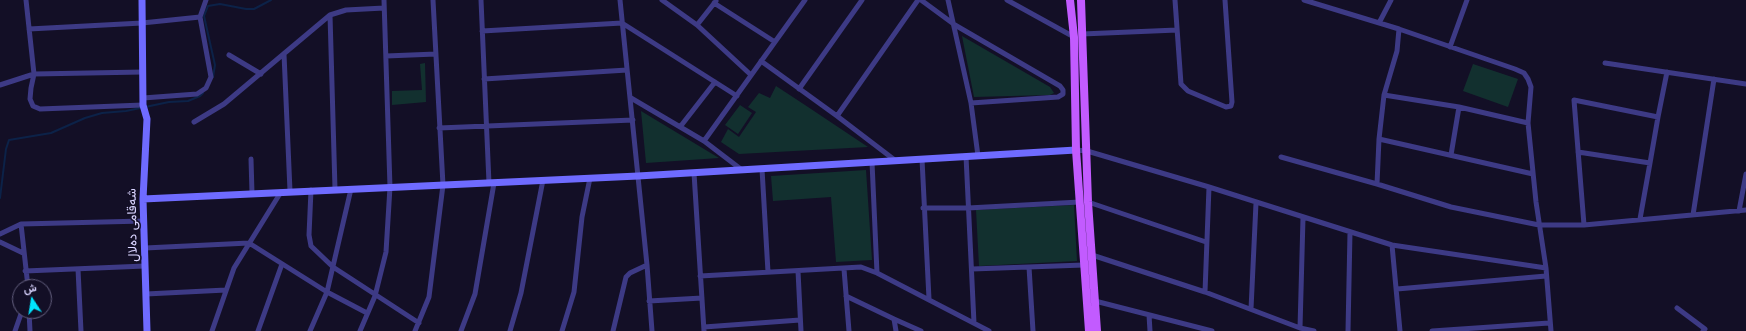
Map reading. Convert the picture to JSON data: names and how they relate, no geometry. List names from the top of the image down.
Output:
{
  "streets": {
    "main road": ["شەقامی دەلال"]
  },
  "north": "top"
}
